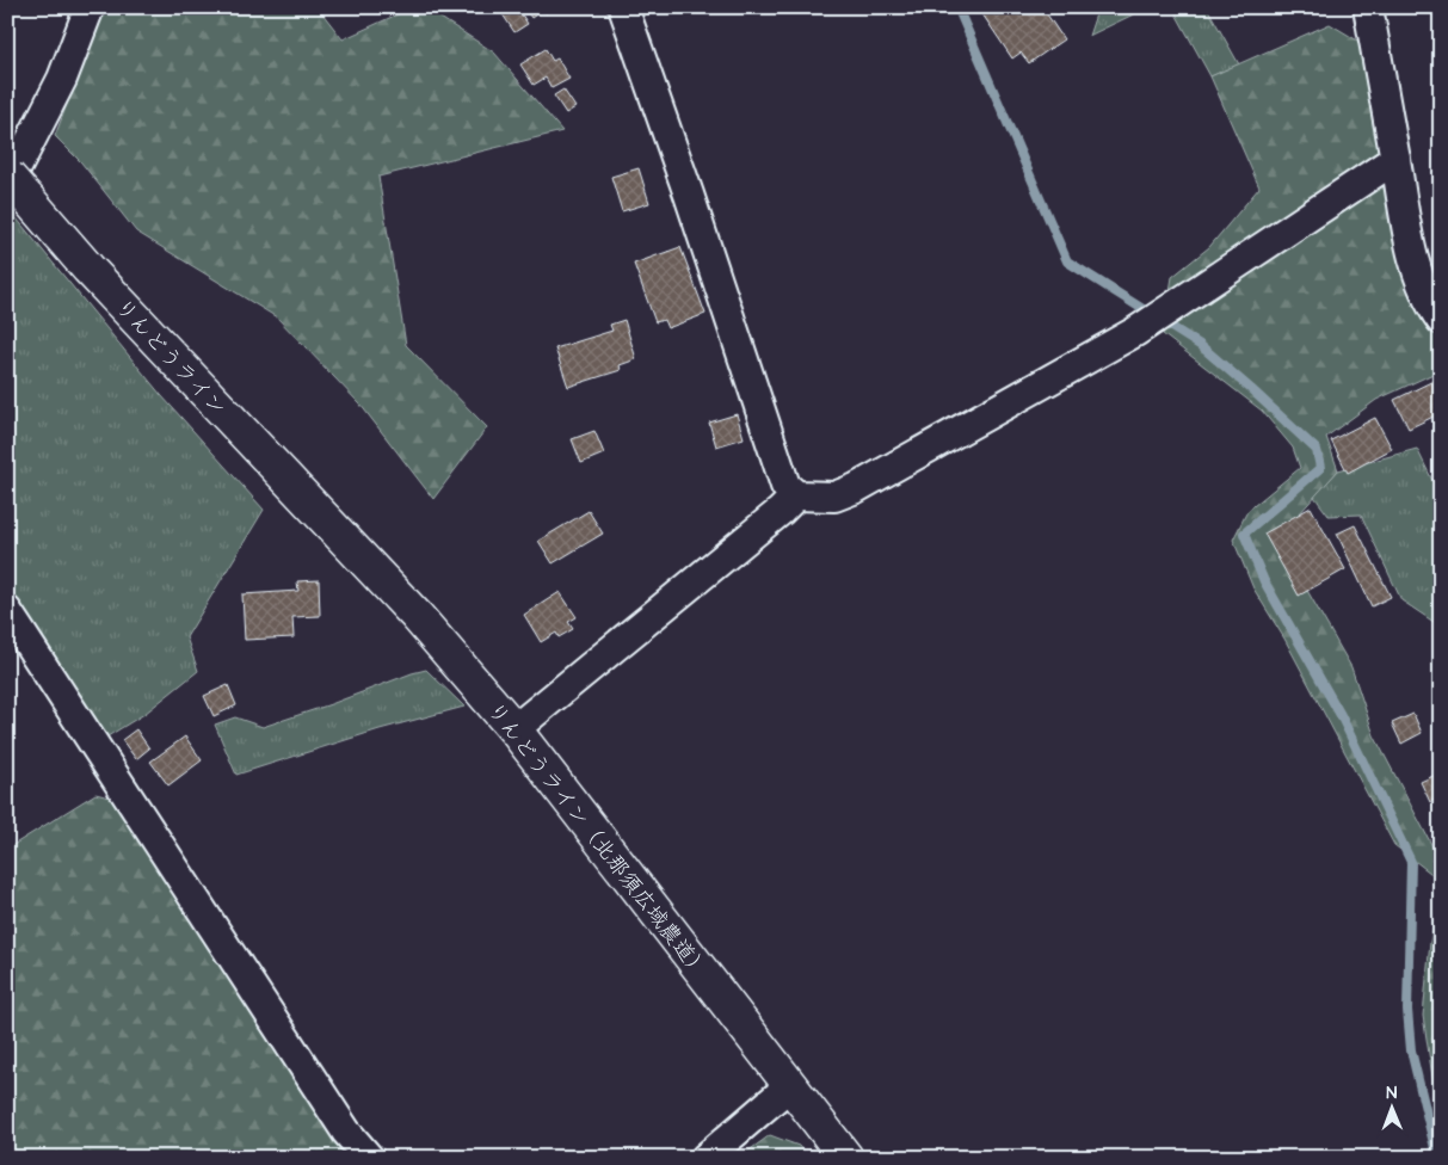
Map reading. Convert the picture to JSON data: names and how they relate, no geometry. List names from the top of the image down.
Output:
{
  "streets": {
    "street": ["りんどうライン", "りんどうライン（北那須広域農道）"]
  },
  "crossings": [
    ["りんどうライン", "りんどうライン（北那須広域農道）"]
  ],
  "north": "top"
}
